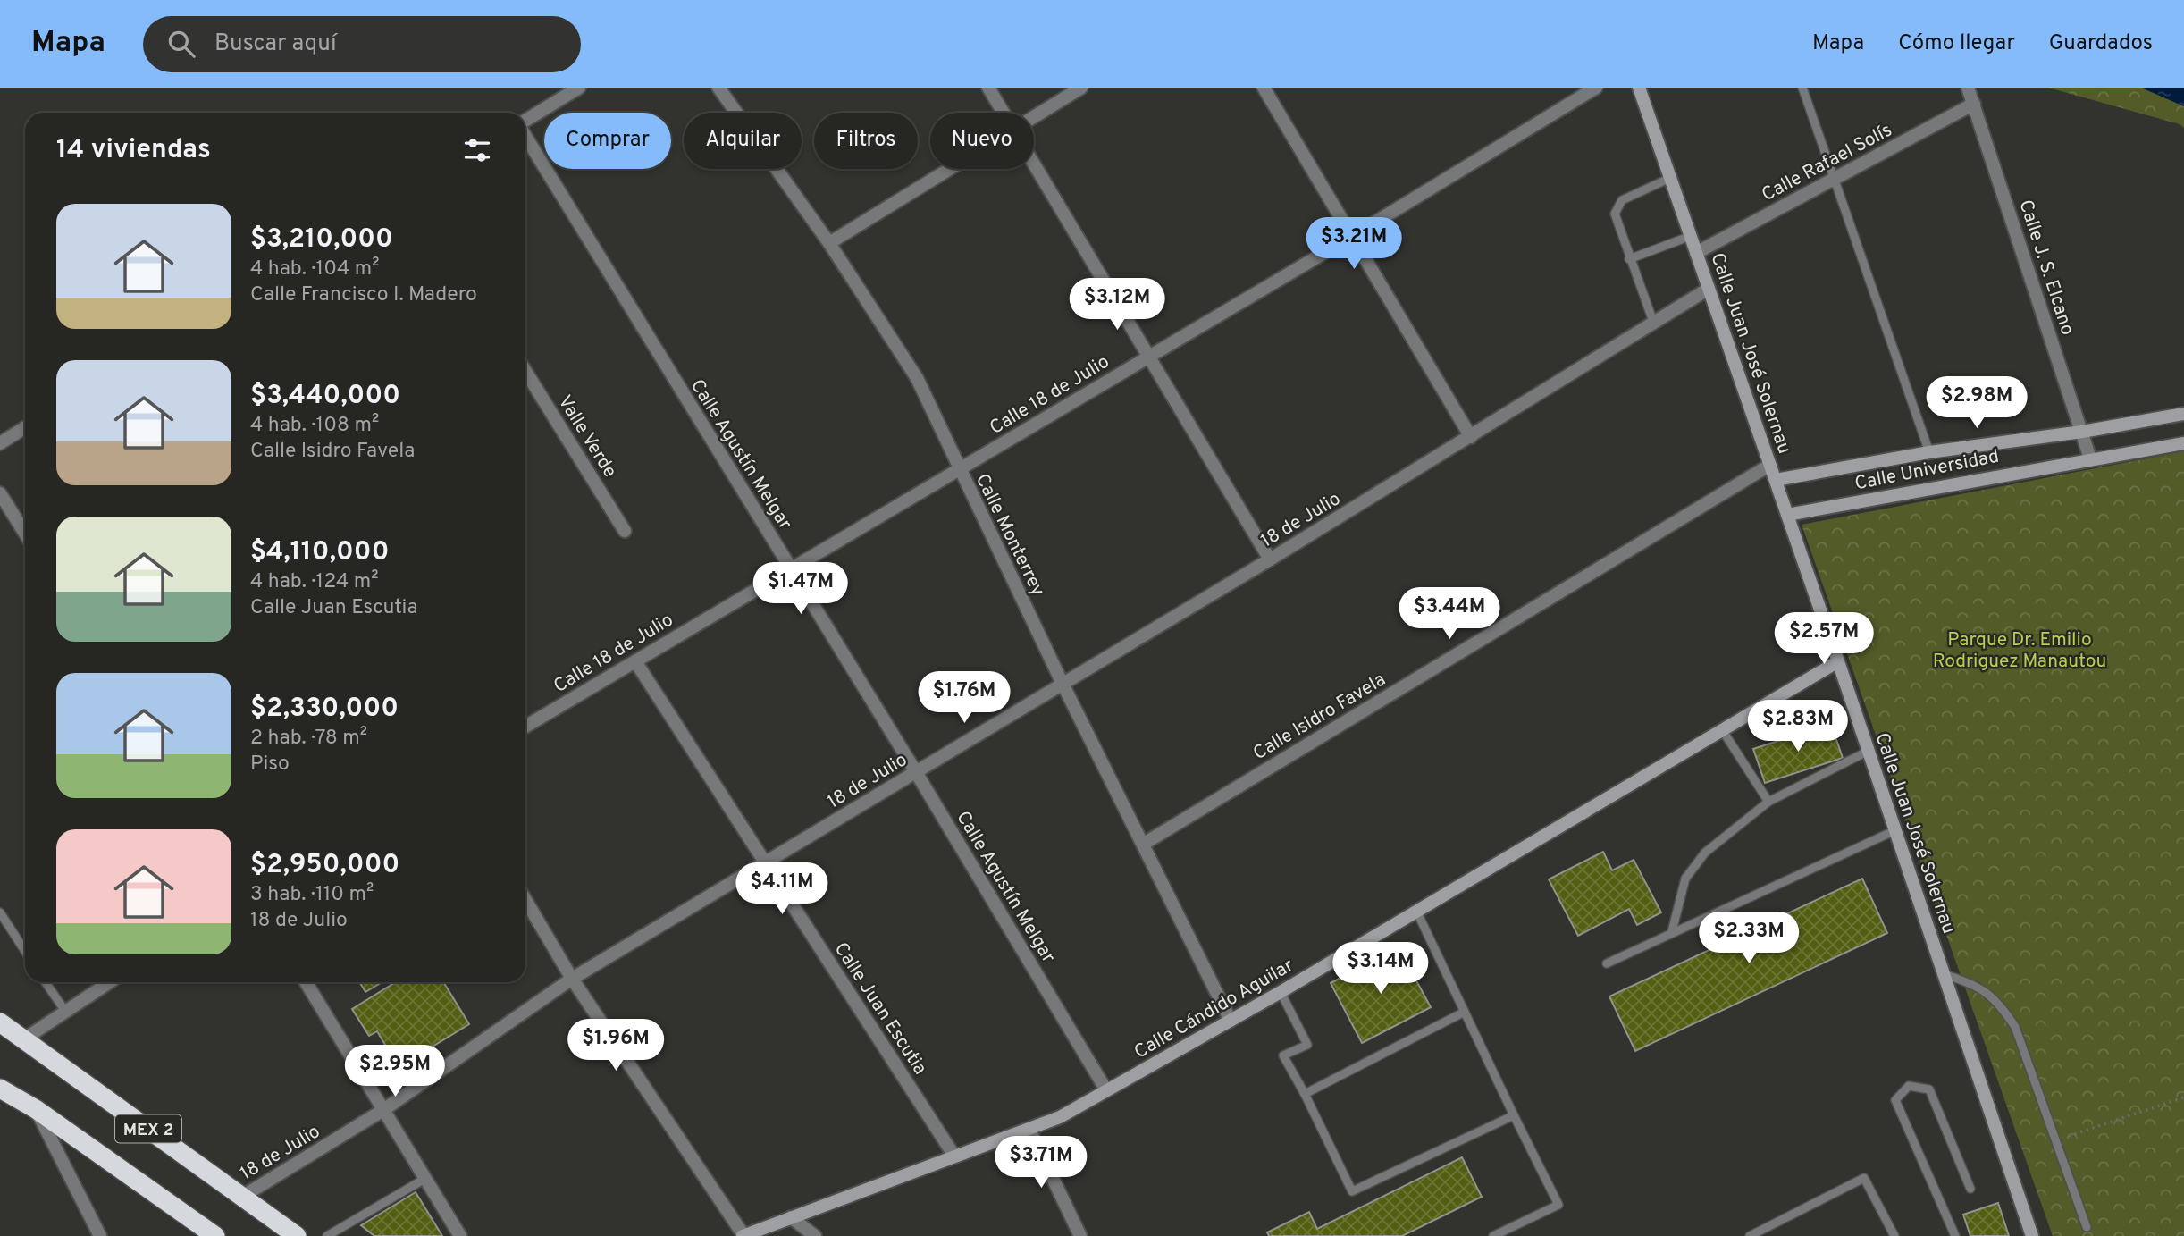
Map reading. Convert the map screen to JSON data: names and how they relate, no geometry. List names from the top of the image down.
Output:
{
  "streets": {
    "highway": ["MEX 2"],
    "street": [
      "Calle Rafael Solís",
      "Calle J. S. Elcano",
      "Calle Juan José Solernau",
      "Calle 18 de Julio",
      "Valle Verde",
      "Calle Agustín Melgar",
      "Calle Universidad",
      "18 de Julio",
      "Calle Monterrey",
      "Calle Isidro Favela",
      "Calle Juan Escutia",
      "Calle Cándido Aguilar"
    ]
  },
  "crossings": [
    ["Calle Rafael Solís", "Calle J. S. Elcano"],
    ["Calle Rafael Solís", "Calle Juan José Solernau"],
    ["Calle J. S. Elcano", "Calle Universidad"],
    ["Calle Juan José Solernau", "Calle Universidad"],
    ["Calle Juan José Solernau", "18 de Julio"],
    ["Calle Juan José Solernau", "Calle Isidro Favela"],
    ["Calle Juan José Solernau", "Calle Cándido Aguilar"],
    ["Calle 18 de Julio", "Calle Agustín Melgar"],
    ["Calle 18 de Julio", "Calle Monterrey"],
    ["Calle 18 de Julio", "Calle Juan Escutia"],
    ["Calle Agustín Melgar", "18 de Julio"],
    ["Calle Agustín Melgar", "Calle Cándido Aguilar"],
    ["18 de Julio", "Calle Monterrey"],
    ["18 de Julio", "Calle Juan Escutia"],
    ["18 de Julio", "MEX 2"],
    ["Calle Monterrey", "Calle Isidro Favela"],
    ["Calle Monterrey", "Calle Cándido Aguilar"],
    ["Calle Juan Escutia", "Calle Cándido Aguilar"]
  ],
  "parks": ["Parque Dr. Emilio Rodriguez Manautou"],
  "page": {
    "header": "Mapa",
    "search": "Buscar aquí",
    "nav": ["Mapa", "Cómo llegar", "Guardados"],
    "chip": [
      "Comprar",
      "Alquilar",
      "Filtros",
      "Nuevo"
    ],
    "heading": "14 viviendas",
    "list": [
      {
        "name": "$3,210,000",
        "note": "4 hab. · 104 m² · Calle Francisco I. Madero"
      },
      {
        "name": "$3,440,000",
        "note": "4 hab. · 108 m² · Calle Isidro Favela"
      },
      {
        "name": "$4,110,000",
        "note": "4 hab. · 124 m² · Calle Juan Escutia"
      },
      {
        "name": "$2,330,000",
        "note": "2 hab. · 78 m² · Piso"
      },
      {
        "name": "$2,950,000",
        "note": "3 hab. · 110 m² · 18 de Julio"
      }
    ],
    "price": [
      "$3.21M",
      "$3.12M",
      "$2.98M",
      "$1.47M",
      "$3.44M",
      "$2.57M",
      "$1.76M",
      "$2.83M",
      "$4.11M",
      "$2.33M",
      "$3.14M",
      "$1.96M",
      "$2.95M",
      "$3.71M"
    ]
  }
}
